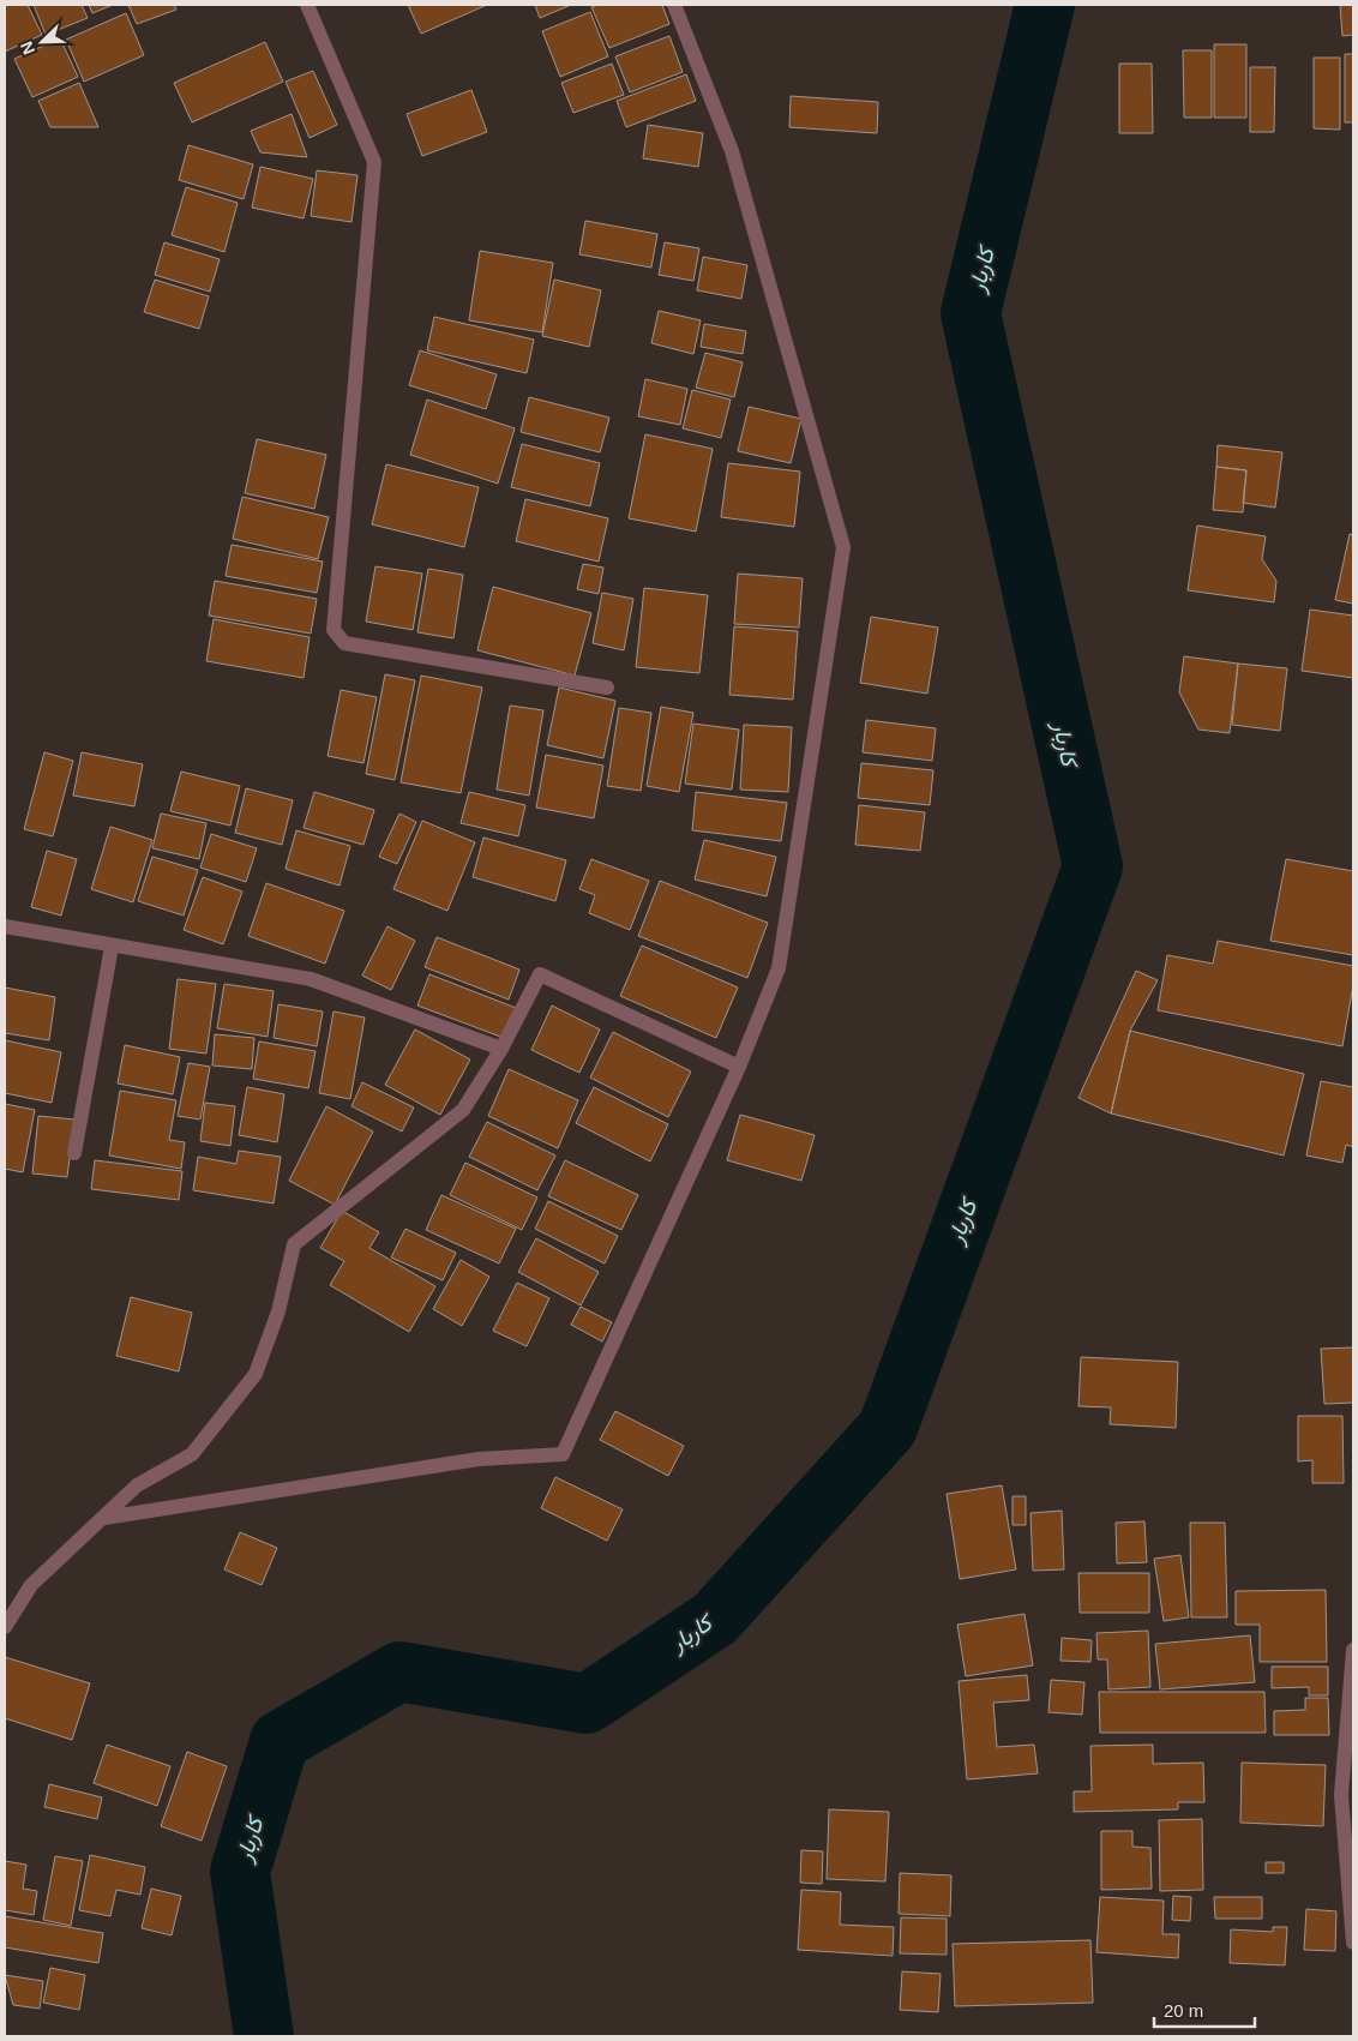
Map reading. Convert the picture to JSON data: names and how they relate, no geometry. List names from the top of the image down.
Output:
{
  "water": ["کاربار"],
  "scale_bar": "20 m",
  "north": "bottom left"
}
